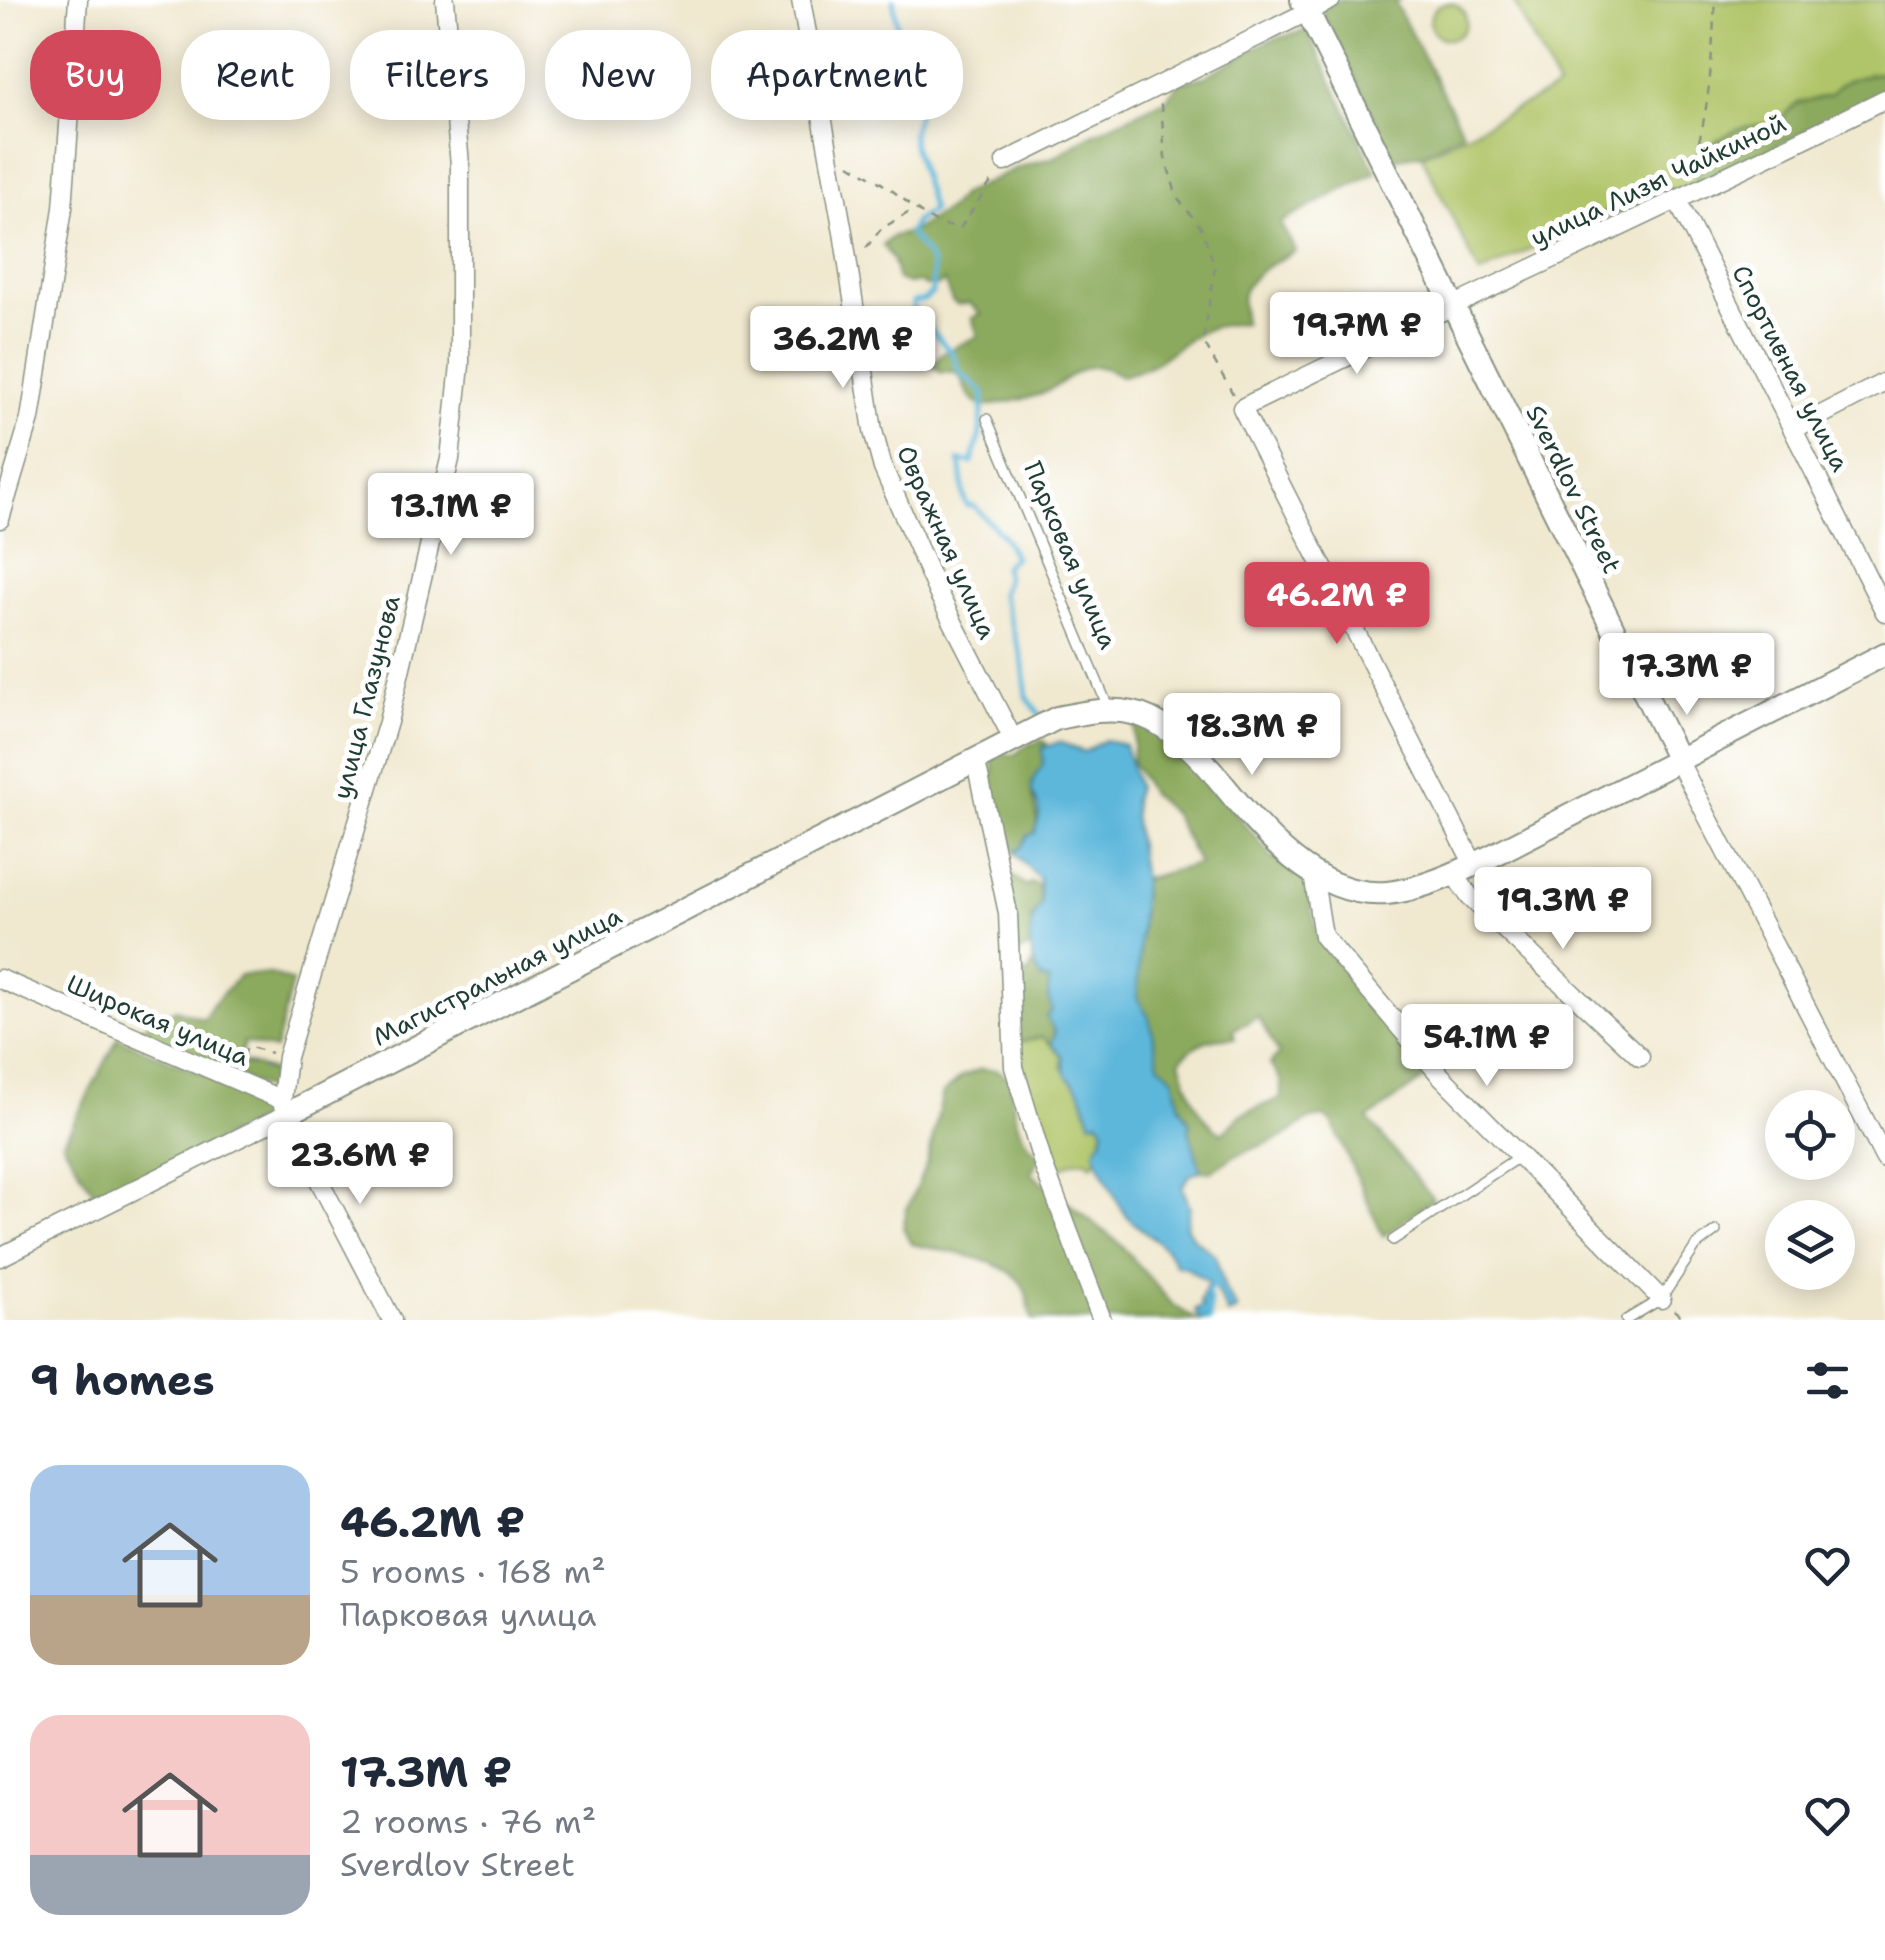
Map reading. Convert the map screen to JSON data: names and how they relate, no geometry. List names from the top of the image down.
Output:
{
  "streets": {
    "street": [
      "улица Лизы Чайкиной",
      "Спортивная улица",
      "Sverdlov Street",
      "Овражная улица",
      "улица Глазунова",
      "Магистральная улица",
      "Широкая улица"
    ],
    "lane": ["Парковая улица"]
  },
  "crossings": [
    ["улица Лизы Чайкиной", "Спортивная улица"],
    ["улица Лизы Чайкиной", "Sverdlov Street"],
    ["Овражная улица", "Магистральная улица"],
    ["Парковая улица", "Магистральная улица"],
    ["улица Глазунова", "Магистральная улица"],
    ["улица Глазунова", "Широкая улица"],
    ["Магистральная улица", "Широкая улица"]
  ],
  "page": {
    "chip": [
      "Buy",
      "Rent",
      "Filters",
      "New",
      "Apartment"
    ],
    "price": [
      "19.7M ₽",
      "36.2M ₽",
      "13.1M ₽",
      "46.2M ₽",
      "17.3M ₽",
      "18.3M ₽",
      "19.3M ₽",
      "54.1M ₽",
      "23.6M ₽"
    ],
    "heading": "9 homes",
    "list": [
      {
        "name": "46.2M ₽",
        "note": "5 rooms · 168 m² · Парковая улица"
      },
      {
        "name": "17.3M ₽",
        "note": "2 rooms · 76 m² · Sverdlov Street"
      }
    ]
  }
}
